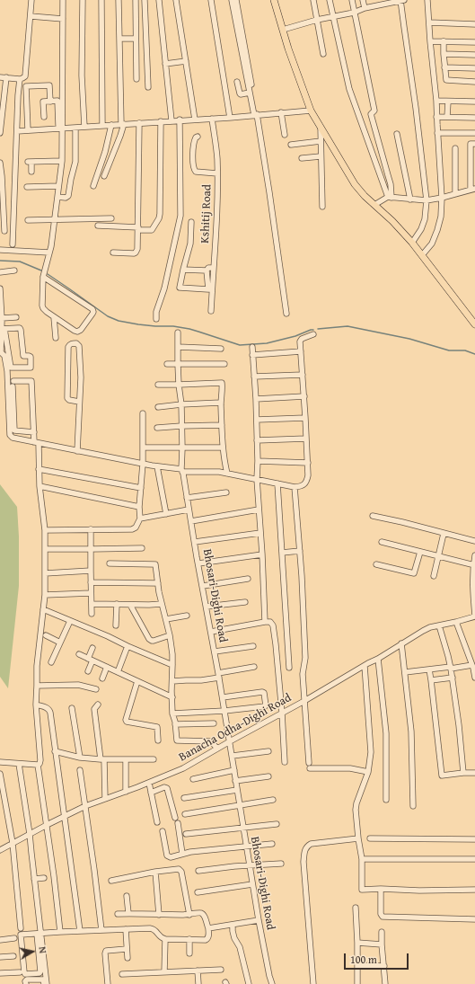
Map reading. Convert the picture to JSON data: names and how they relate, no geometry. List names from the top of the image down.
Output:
{
  "streets": {
    "street": ["Kshitij Road", "Bhosari-Dighi Road", "Banacha Odha-Dighi Road"]
  },
  "crossings": [
    ["Bhosari-Dighi Road", "Banacha Odha-Dighi Road"]
  ],
  "scale_bar": "100 m",
  "north": "right"
}
